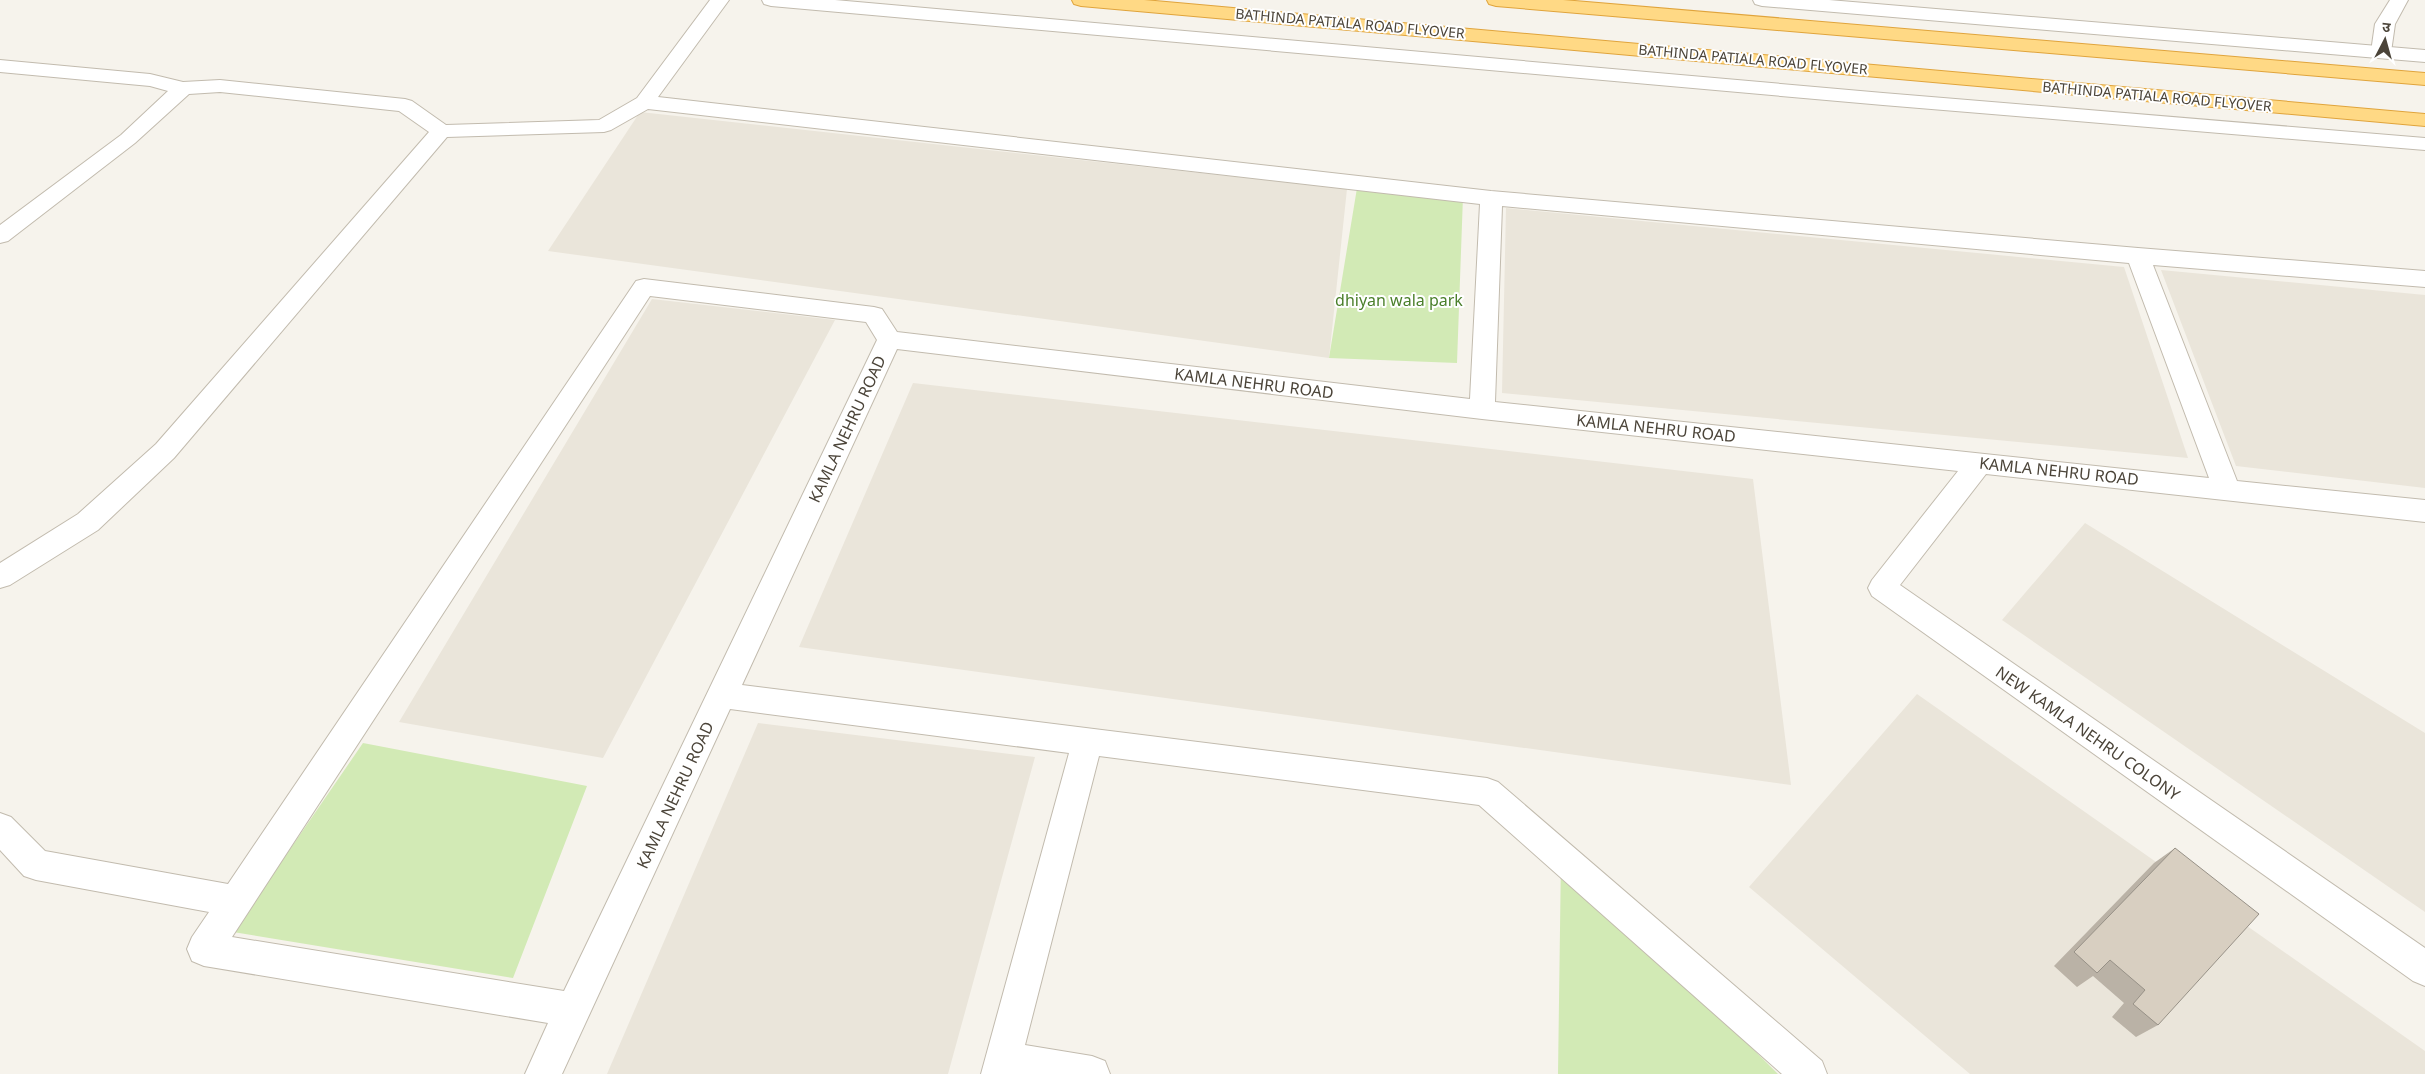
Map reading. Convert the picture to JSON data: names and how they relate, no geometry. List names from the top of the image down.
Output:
{
  "streets": {
    "highway": ["BATHINDA PATIALA ROAD FLYOVER"],
    "street": ["KAMLA NEHRU ROAD", "NEW KAMLA NEHRU COLONY"]
  },
  "crossings": [
    ["KAMLA NEHRU ROAD", "NEW KAMLA NEHRU COLONY"]
  ],
  "parks": ["dhiyan wala park"],
  "north": "top"
}
